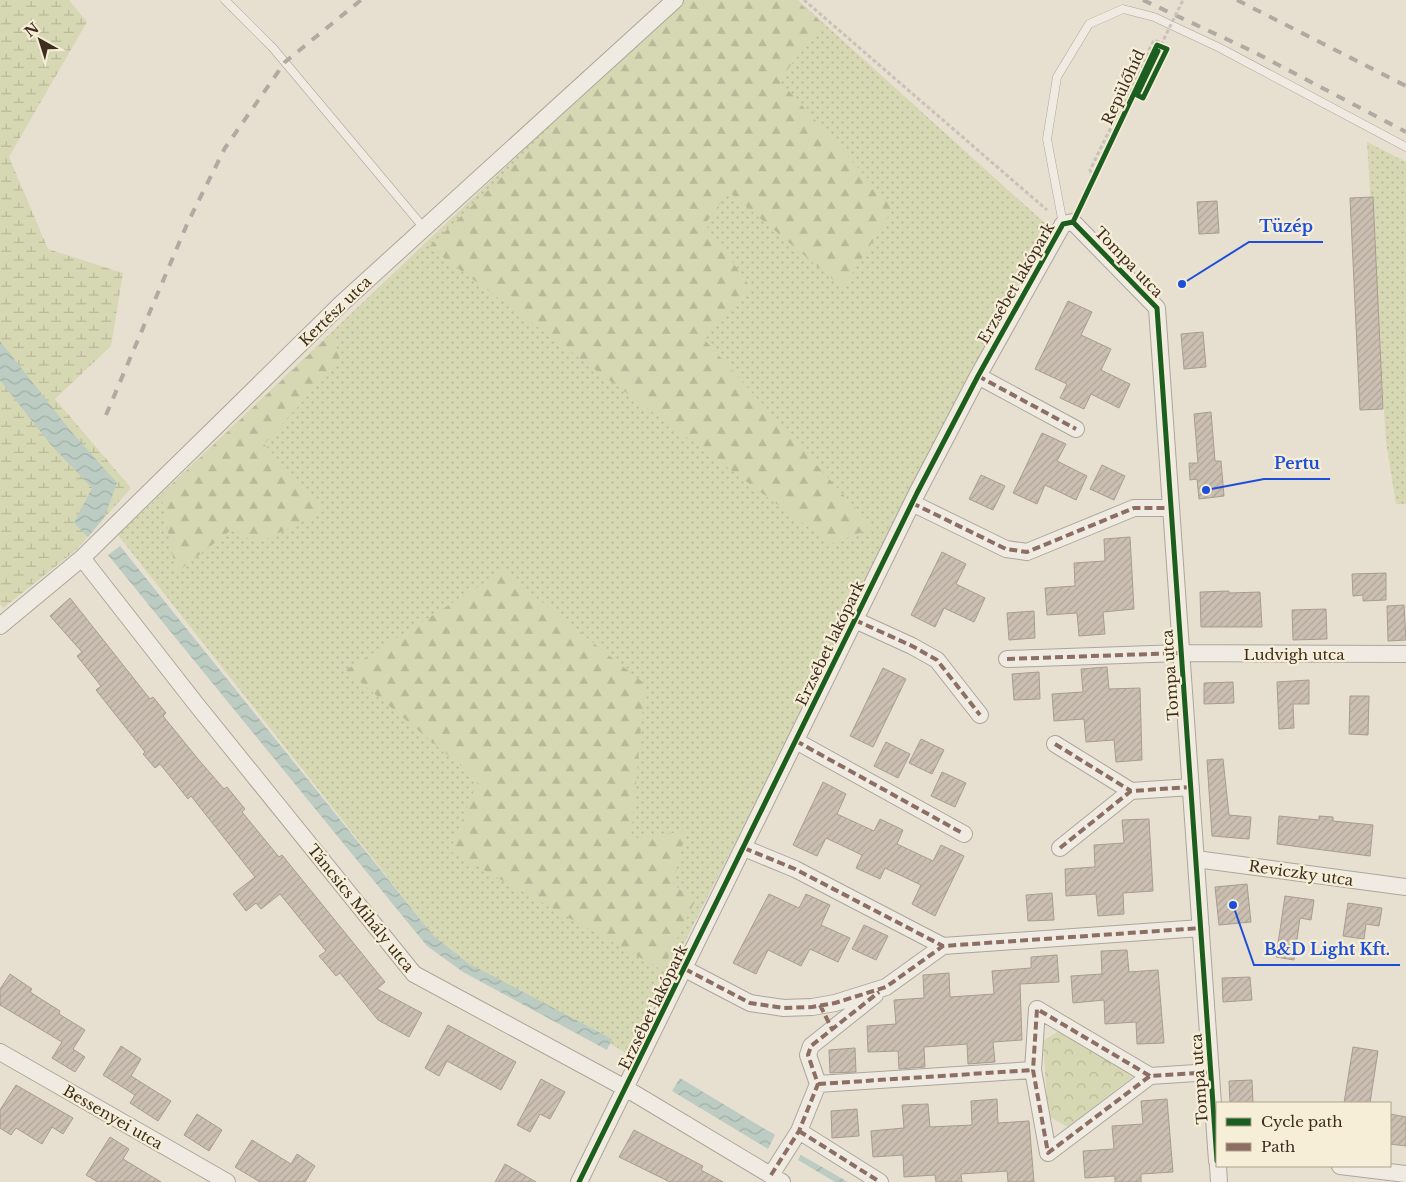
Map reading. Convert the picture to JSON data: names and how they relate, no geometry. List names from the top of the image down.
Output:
{
  "streets": {
    "street": [
      "Tompa utca",
      "Erzsébet lakópark",
      "Kertész utca",
      "Ludvigh utca",
      "Reviczky utca",
      "Táncsics Mihály utca",
      "Bessenyei utca"
    ],
    "cycle path": ["Repülőhíd"]
  },
  "crossings": [
    ["Repülőhíd", "Tompa utca"],
    ["Repülőhíd", "Erzsébet lakópark"],
    ["Tompa utca", "Erzsébet lakópark"],
    ["Tompa utca", "Ludvigh utca"],
    ["Tompa utca", "Reviczky utca"],
    ["Erzsébet lakópark", "Táncsics Mihály utca"],
    ["Kertész utca", "Táncsics Mihály utca"]
  ],
  "places": ["Tüzép", "Pertu", "B&D Light Kft."],
  "legend": ["Cycle path", "Path"],
  "north": "top left"
}
